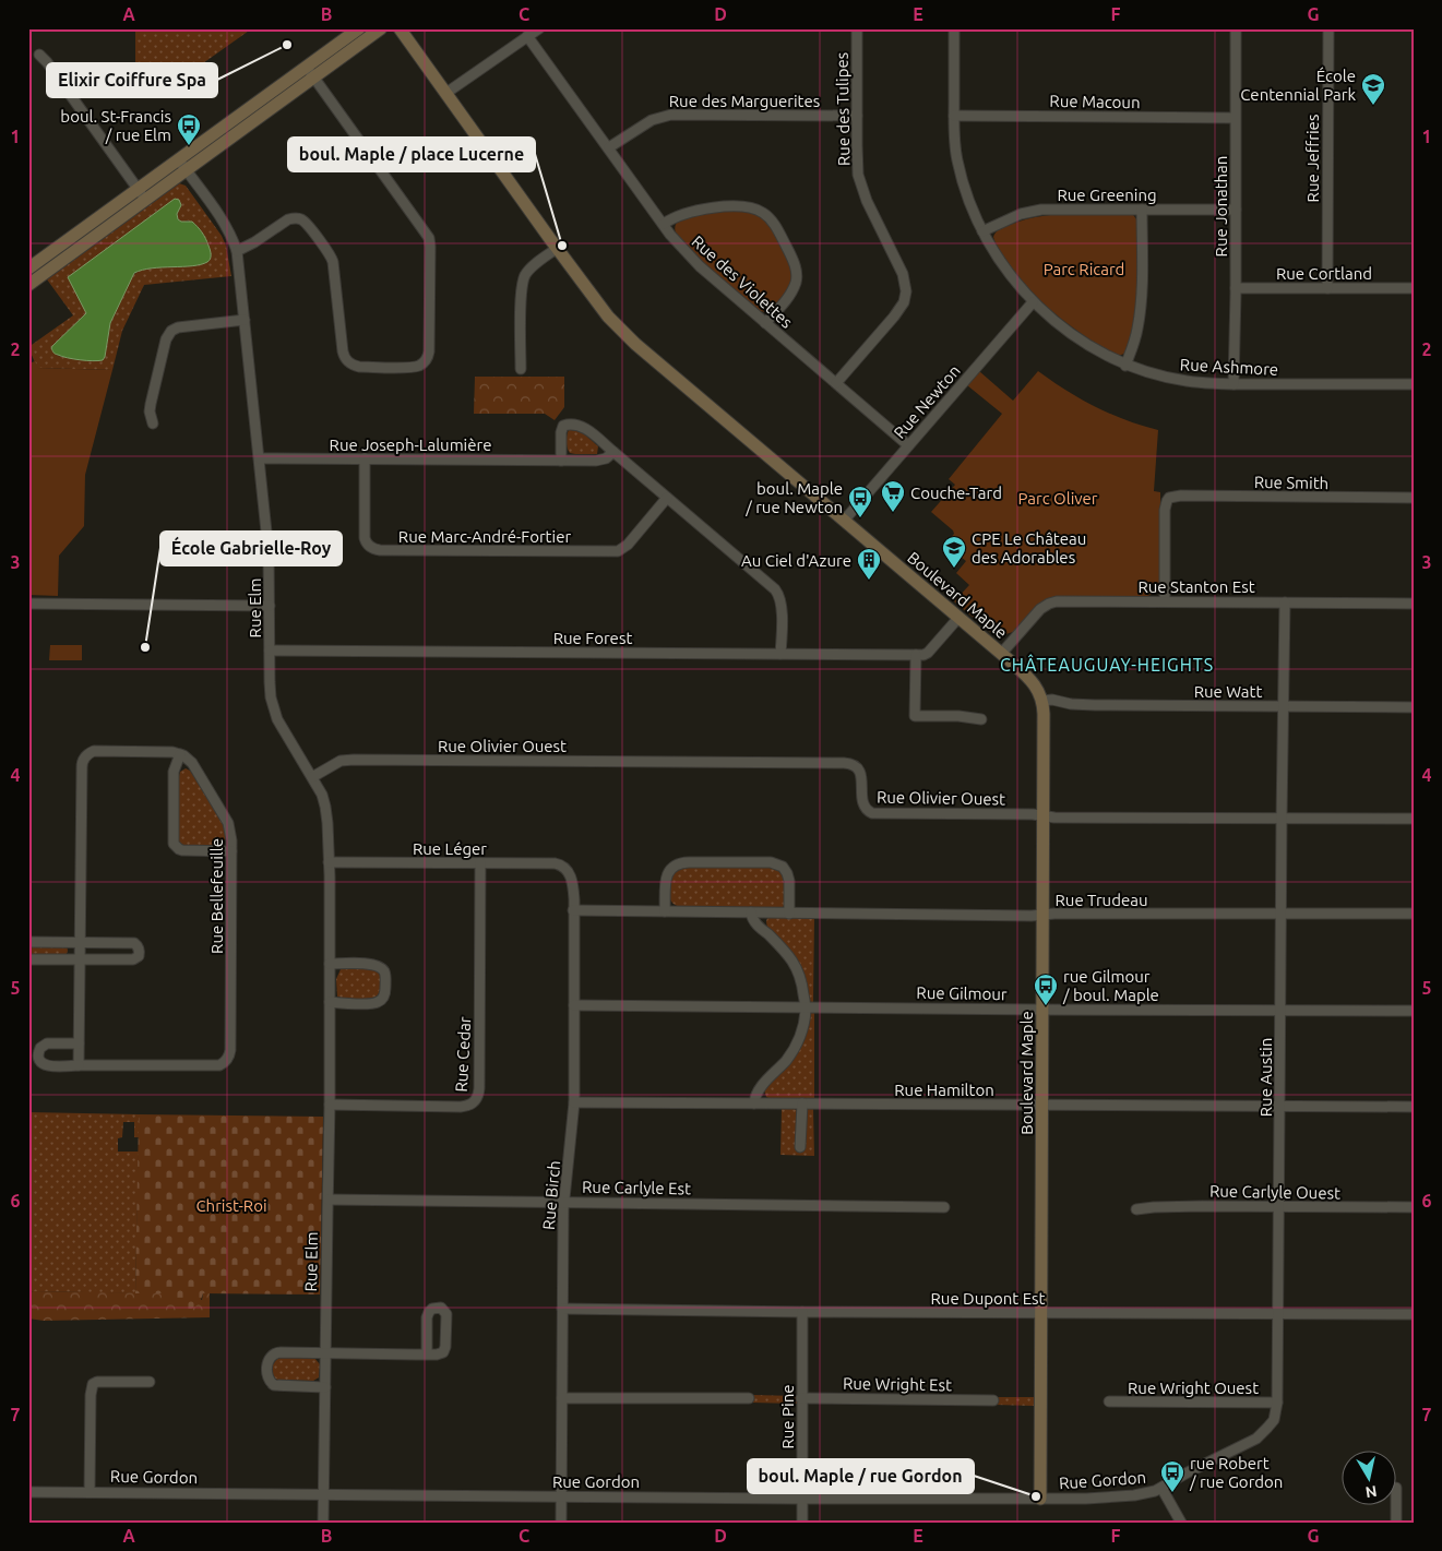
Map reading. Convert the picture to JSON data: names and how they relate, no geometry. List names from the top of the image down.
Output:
{
  "streets": {
    "street": [
      "Rue des Marguerites",
      "Rue Macoun",
      "Rue des Tulipes",
      "Rue Jeffries",
      "Rue Greening",
      "Rue Jonathan",
      "Rue Cortland",
      "Rue des Violettes",
      "Rue Ashmore",
      "Rue Newton",
      "Rue Joseph-Lalumière",
      "Rue Smith",
      "Rue Marc-André-Fortier",
      "Rue Stanton Est",
      "Boulevard Maple",
      "Rue Elm",
      "Rue Forest",
      "Rue Watt",
      "Rue Olivier Ouest",
      "Rue Léger",
      "Rue Bellefeuille",
      "Rue Trudeau",
      "Rue Gilmour",
      "Rue Cedar",
      "Rue Austin",
      "Rue Hamilton",
      "Rue Carlyle Est",
      "Rue Carlyle Ouest",
      "Rue Birch",
      "Rue Dupont Est",
      "Rue Wright Est",
      "Rue Wright Ouest",
      "Rue Pine",
      "Rue Gordon"
    ]
  },
  "crossings": [
    ["Rue des Marguerites", "Rue des Tulipes"],
    ["Rue des Marguerites", "Rue des Violettes"],
    ["Rue Macoun", "Rue Jonathan"],
    ["Rue Macoun", "Rue Ashmore"],
    ["Rue des Tulipes", "Rue des Violettes"],
    ["Rue Jeffries", "Rue Cortland"],
    ["Rue Greening", "Rue Jonathan"],
    ["Rue Greening", "Rue Ashmore"],
    ["Rue Jonathan", "Rue Cortland"],
    ["Rue Jonathan", "Rue Ashmore"],
    ["Rue des Violettes", "Rue Newton"],
    ["Rue Ashmore", "Rue Newton"],
    ["Rue Newton", "Boulevard Maple"],
    ["Rue Joseph-Lalumière", "Rue Marc-André-Fortier"],
    ["Rue Joseph-Lalumière", "Rue Elm"],
    ["Rue Smith", "Rue Stanton Est"],
    ["Rue Stanton Est", "Boulevard Maple"],
    ["Rue Stanton Est", "Rue Austin"],
    ["Boulevard Maple", "Rue Watt"],
    ["Boulevard Maple", "Rue Olivier Ouest"],
    ["Boulevard Maple", "Rue Trudeau"],
    ["Boulevard Maple", "Rue Gilmour"],
    ["Boulevard Maple", "Rue Hamilton"],
    ["Boulevard Maple", "Rue Dupont Est"],
    ["Boulevard Maple", "Rue Gordon"],
    ["Rue Elm", "Rue Forest"],
    ["Rue Elm", "Rue Olivier Ouest"],
    ["Rue Elm", "Rue Léger"],
    ["Rue Elm", "Rue Cedar"],
    ["Rue Elm", "Rue Carlyle Est"],
    ["Rue Elm", "Rue Gordon"],
    ["Rue Watt", "Rue Austin"],
    ["Rue Olivier Ouest", "Rue Austin"],
    ["Rue Léger", "Rue Cedar"],
    ["Rue Léger", "Rue Birch"],
    ["Rue Trudeau", "Rue Austin"],
    ["Rue Trudeau", "Rue Birch"],
    ["Rue Gilmour", "Rue Austin"],
    ["Rue Gilmour", "Rue Birch"],
    ["Rue Austin", "Rue Hamilton"],
    ["Rue Austin", "Rue Carlyle Ouest"],
    ["Rue Austin", "Rue Dupont Est"],
    ["Rue Austin", "Rue Wright Ouest"],
    ["Rue Austin", "Rue Gordon"],
    ["Rue Hamilton", "Rue Birch"],
    ["Rue Carlyle Est", "Rue Birch"],
    ["Rue Birch", "Rue Dupont Est"],
    ["Rue Birch", "Rue Gordon"],
    ["Rue Dupont Est", "Rue Pine"],
    ["Rue Wright Est", "Rue Pine"],
    ["Rue Pine", "Rue Gordon"]
  ],
  "districts": ["CHÂTEAUGUAY-HEIGHTS"],
  "parks": ["Parc Ricard", "Parc Oliver", "Christ-Roi"],
  "places": {
    "other": [
      "Elixir Coiffure Spa",
      "boul. Maple / place Lucerne",
      "École Gabrielle-Roy",
      "boul. Maple / rue Gordon"
    ],
    "school or university": ["École Centennial Park", "CPE Le Château des Adorables"],
    "bus stop": [
      "boul. St-Francis / rue Elm",
      "boul. Maple / rue Newton",
      "rue Gilmour / boul. Maple",
      "rue Robert / rue Gordon"
    ],
    "supermarket": ["Couche-Tard"],
    "building": ["Au Ciel d'Azure"]
  },
  "north": "bottom",
  "grid": {
    "columns": [
      "A",
      "B",
      "C",
      "D",
      "E",
      "F",
      "G"
    ],
    "rows": [
      "1",
      "2",
      "3",
      "4",
      "5",
      "6",
      "7"
    ]
  }
}
